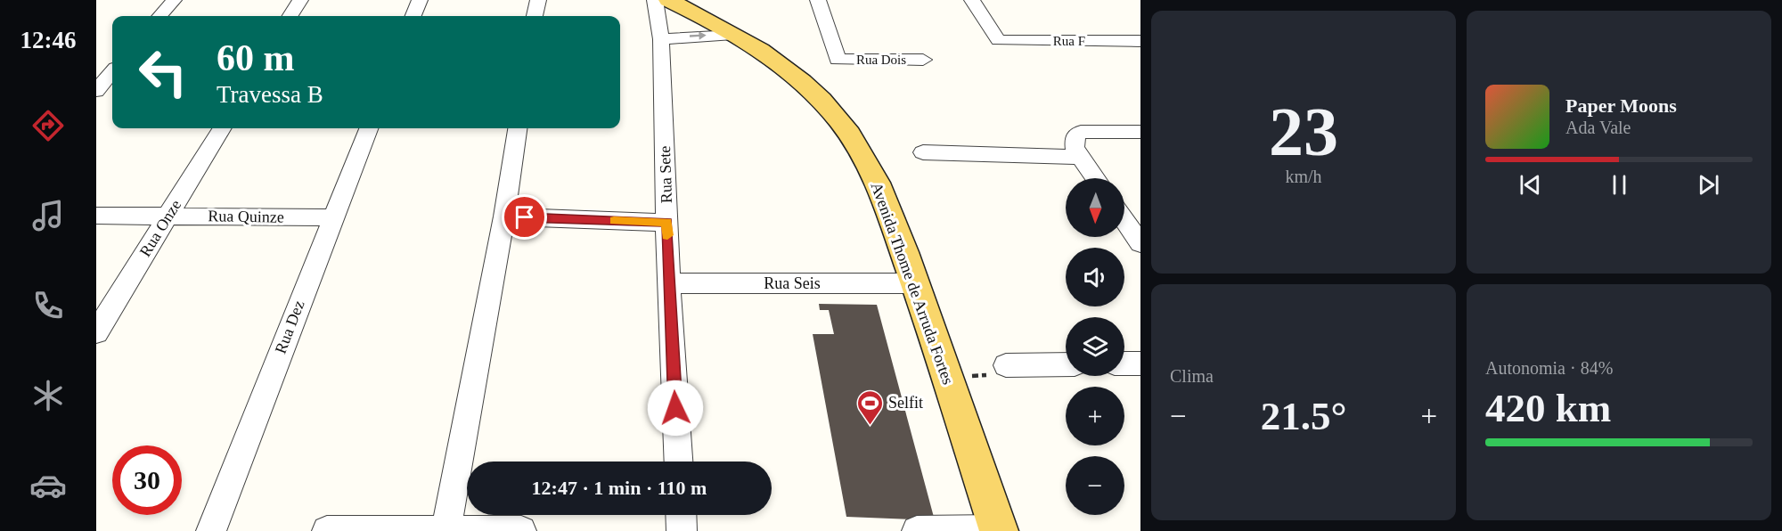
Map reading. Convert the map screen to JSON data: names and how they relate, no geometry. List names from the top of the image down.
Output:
{
  "streets": {
    "main road": ["Avenida Thome de Arruda Fortes"],
    "street": [
      "Rua F",
      "Rua Dois",
      "Rua Sete",
      "Rua Quinze",
      "Rua Onze",
      "Rua Seis",
      "Rua Dez"
    ]
  },
  "crossings": [
    ["Rua Sete", "Rua Seis"],
    ["Rua Quinze", "Rua Onze"],
    ["Rua Quinze", "Rua Dez"],
    ["Rua Seis", "Avenida Thome de Arruda Fortes"]
  ],
  "places": {
    "sports": ["Selfit"]
  },
  "north": "bottom",
  "page": {
    "tabs": "12:46",
    "tile": [
      ["23", "km/h"],
      "Clima",
      ["Autonomia · 84%", "420 km"]
    ],
    "turn": ["60 m", "Travessa B"],
    "song": ["Paper Moons", "Ada Vale"],
    "map_buttons": ["+", "−"],
    "heat": ["−", "21.5°", "+"],
    "limit": "30",
    "trip": "12:47 · 1 min · 110 m"
  }
}
